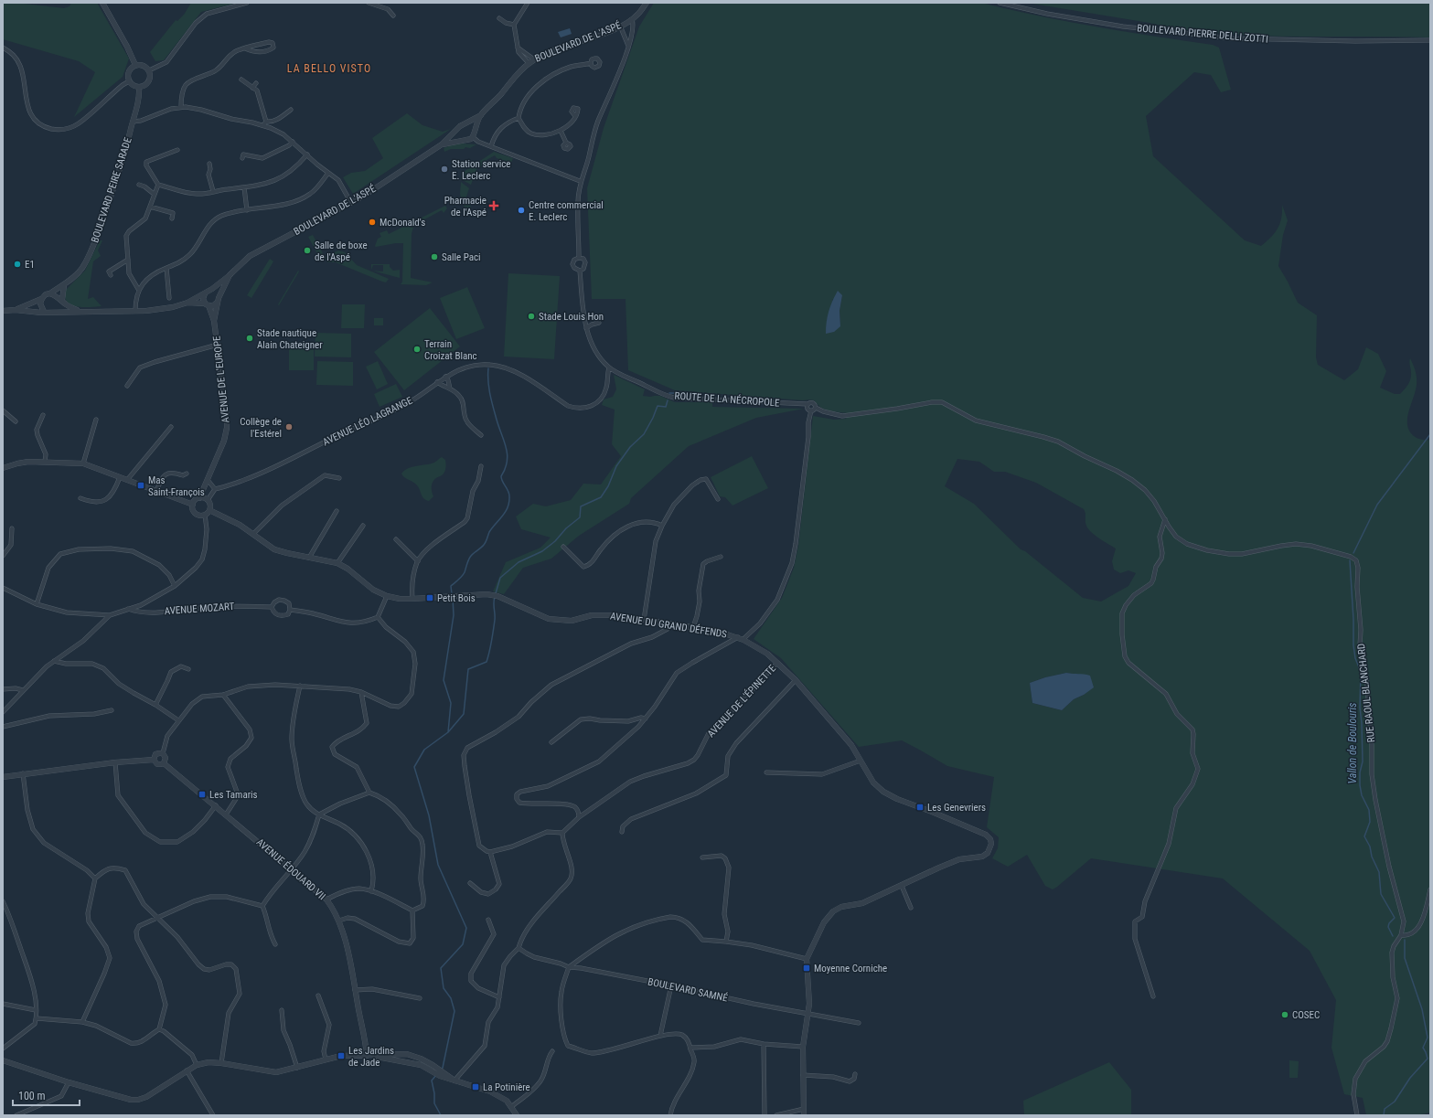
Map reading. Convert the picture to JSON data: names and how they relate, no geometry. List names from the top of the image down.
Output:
{
  "streets": {
    "street": [
      "BOULEVARD PIERRE DELLI ZOTTI",
      "BOULEVARD DE L'ASPÉ",
      "BOULEVARD PEIRE SARADE",
      "AVENUE DE L'EUROPE",
      "ROUTE DE LA NÉCROPOLE",
      "AVENUE LÉO LAGRANGE",
      "AVENUE MOZART",
      "AVENUE DU GRAND DÉFENDS",
      "RUE RAOUL BLANCHARD",
      "AVENUE DE L'ÉPINETTE",
      "AVENUE ÉDOUARD VII",
      "BOULEVARD SAMNÉ"
    ]
  },
  "crossings": [
    ["BOULEVARD DE L'ASPÉ", "BOULEVARD PEIRE SARADE"],
    ["BOULEVARD DE L'ASPÉ", "AVENUE DE L'EUROPE"],
    ["AVENUE DE L'EUROPE", "AVENUE DU GRAND DÉFENDS"],
    ["ROUTE DE LA NÉCROPOLE", "AVENUE LÉO LAGRANGE"],
    ["ROUTE DE LA NÉCROPOLE", "RUE RAOUL BLANCHARD"],
    ["AVENUE DU GRAND DÉFENDS", "AVENUE DE L'ÉPINETTE"],
    ["AVENUE DU GRAND DÉFENDS", "BOULEVARD SAMNÉ"]
  ],
  "districts": ["LA BELLO VISTO"],
  "water": ["Vallon de Boulouris"],
  "places": {
    "other": [
      "Station service E. Leclerc",
      "Centre commercial E. Leclerc",
      "McDonald's",
      "Salle de boxe de l'Aspé",
      "Salle Paci",
      "E1",
      "Stade Louis Hon",
      "Stade nautique Alain Chateigner",
      "Terrain Croizat Blanc",
      "Collège de l'Estérel",
      "COSEC"
    ],
    "health": ["Pharmacie de l'Aspé"],
    "transit": [
      "Mas Saint-François",
      "Petit Bois",
      "Les Tamaris",
      "Les Genevriers",
      "Moyenne Corniche",
      "Les Jardins de Jade",
      "La Potinière"
    ]
  },
  "scale_bar": "100 m"
}
